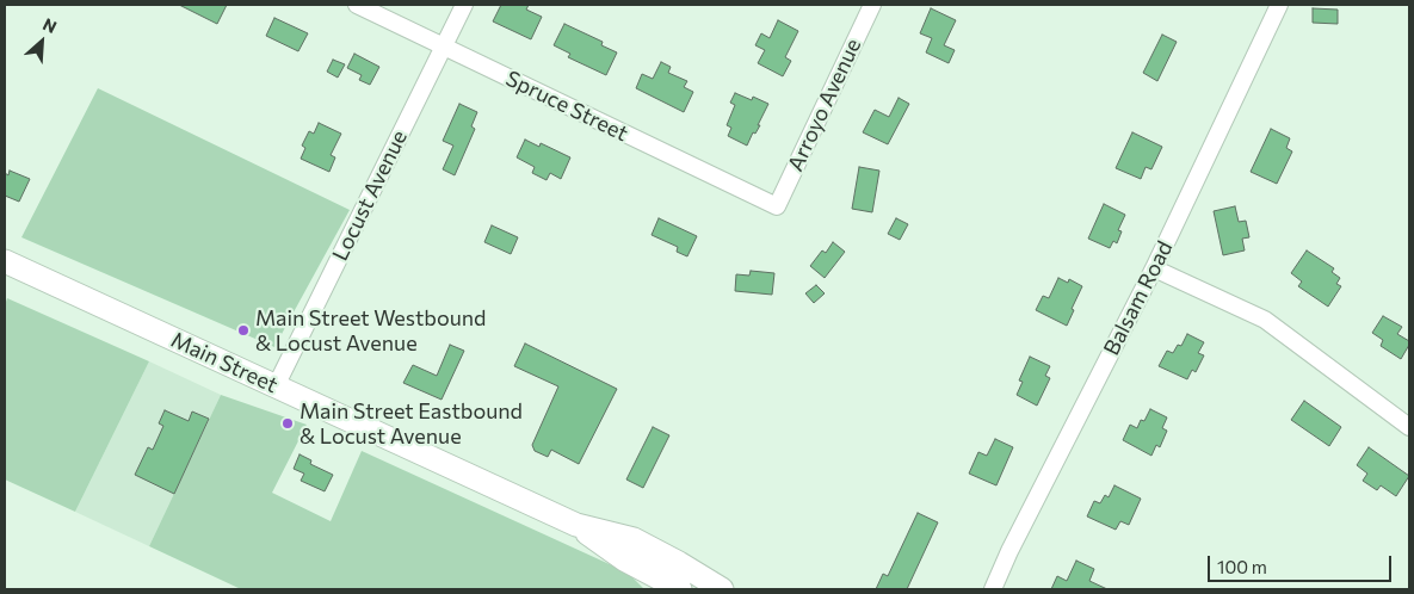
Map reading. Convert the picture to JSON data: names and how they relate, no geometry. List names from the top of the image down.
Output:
{
  "streets": {
    "main road": ["Main Street"],
    "street": [
      "Arroyo Avenue",
      "Spruce Street",
      "Locust Avenue",
      "Balsam Road"
    ]
  },
  "crossings": [
    ["Arroyo Avenue", "Spruce Street"],
    ["Spruce Street", "Locust Avenue"],
    ["Locust Avenue", "Main Street"]
  ],
  "places": ["Main Street Westbound & Locust Avenue", "Main Street Eastbound & Locust Avenue"],
  "scale_bar": "100 m",
  "north": "top right"
}
